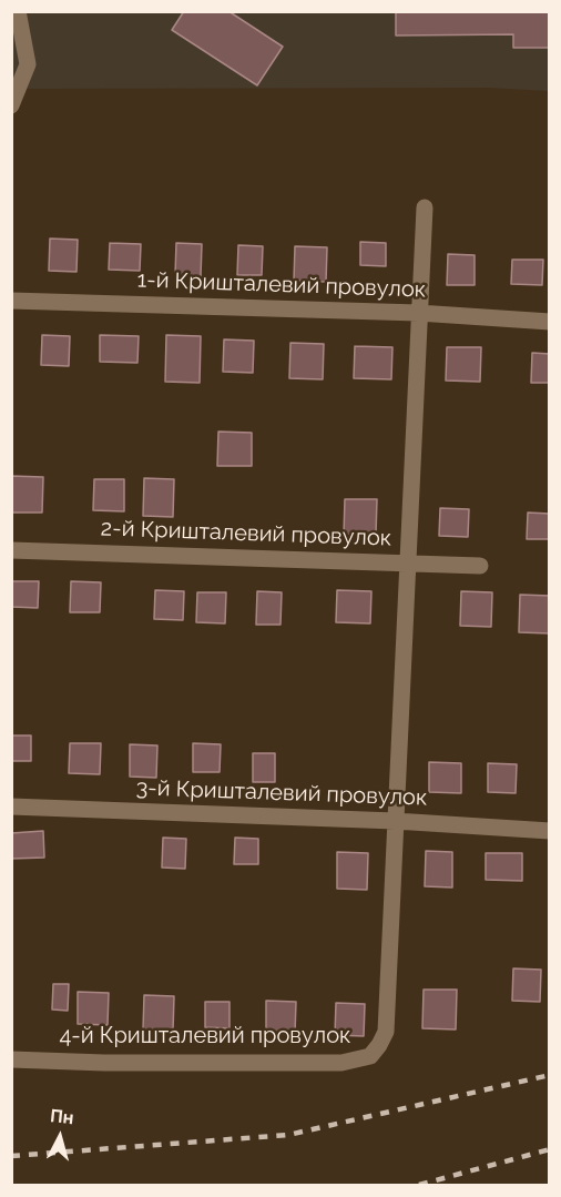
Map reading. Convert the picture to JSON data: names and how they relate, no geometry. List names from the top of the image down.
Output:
{
  "streets": {
    "street": [
      "1-й Кришталевий провулок",
      "2-й Кришталевий провулок",
      "3-й Кришталевий провулок",
      "4-й Кришталевий провулок"
    ]
  },
  "crossings": [
    ["3-й Кришталевий провулок", "4-й Кришталевий провулок"]
  ],
  "north": "top"
}
